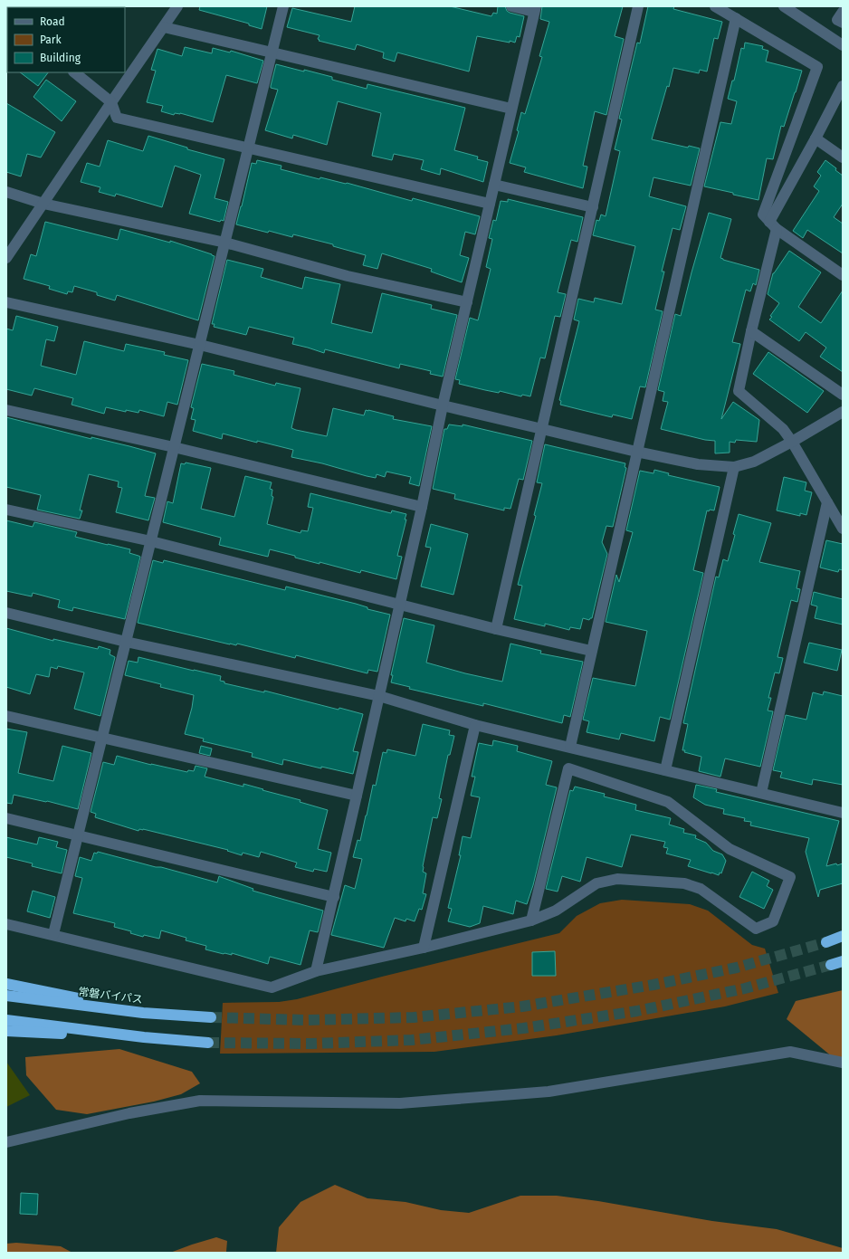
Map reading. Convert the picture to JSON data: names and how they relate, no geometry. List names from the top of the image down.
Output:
{
  "streets": {
    "highway": ["常磐バイパス"]
  },
  "legend": ["Road", "Park", "Building"]
}
